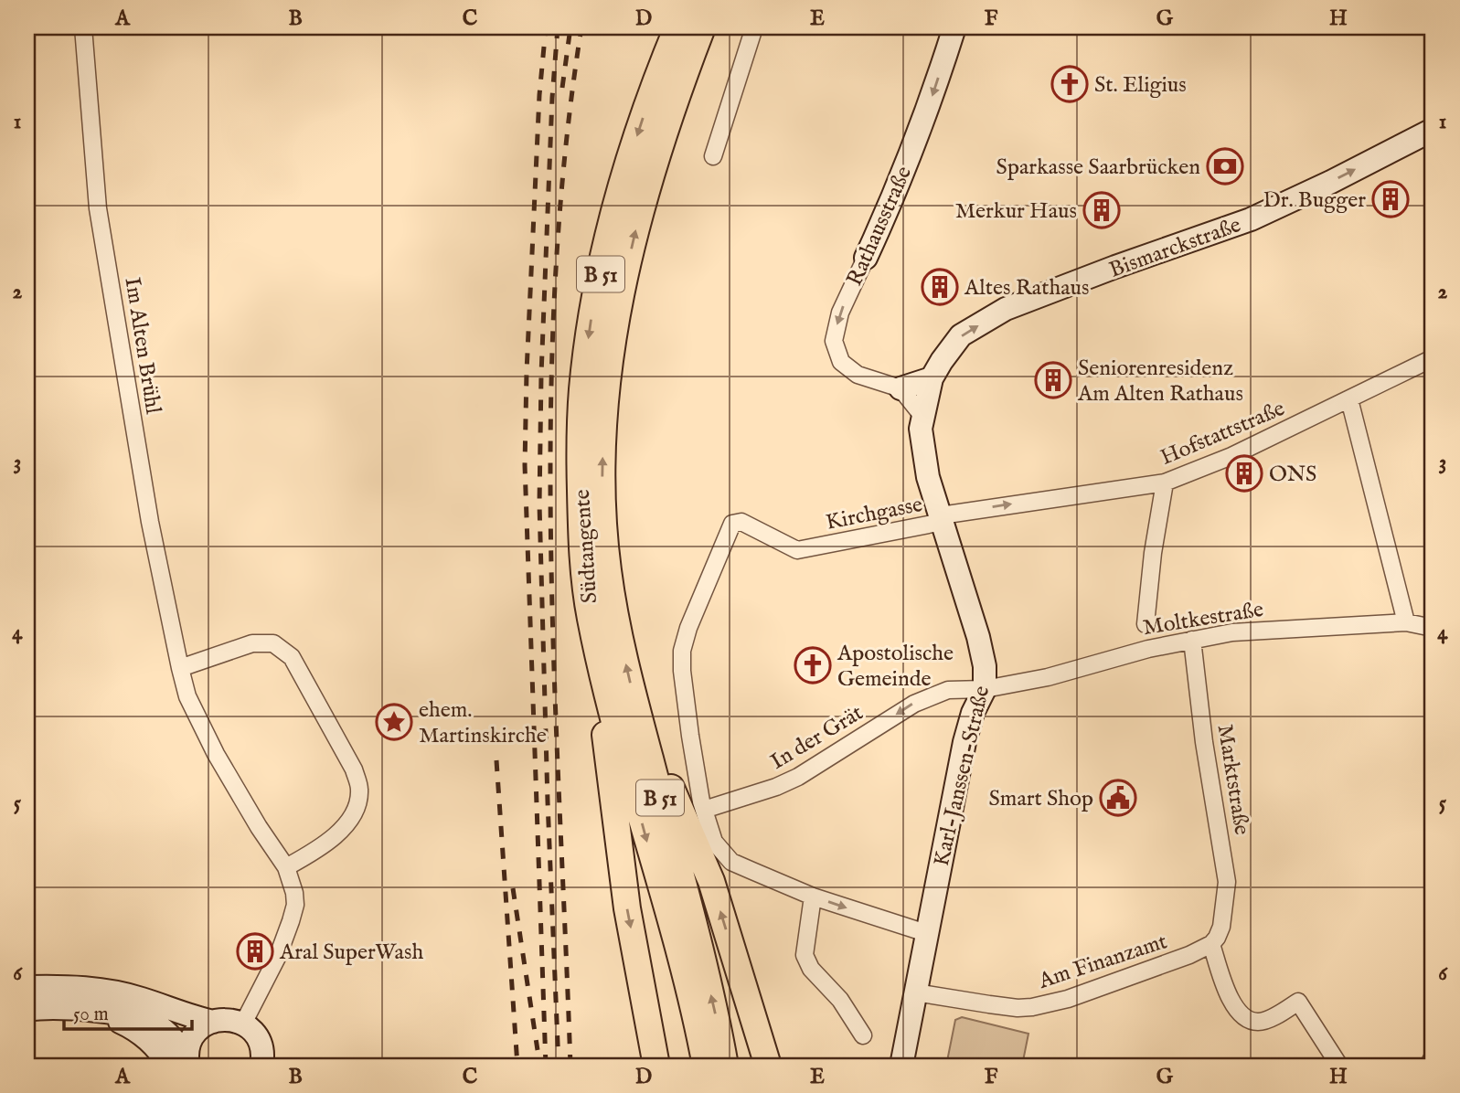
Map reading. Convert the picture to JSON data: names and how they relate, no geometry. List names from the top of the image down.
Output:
{
  "streets": {
    "main road": [
      "Rathausstraße",
      "Bismarckstraße",
      "B 51",
      "Südtangente",
      "Karl-Janssen-Straße"
    ],
    "street": [
      "Im Alten Brühl",
      "Hofstattstraße",
      "Kirchgasse",
      "Moltkestraße",
      "In der Grät",
      "Marktstraße",
      "Am Finanzamt"
    ]
  },
  "crossings": [
    ["Bismarckstraße", "Karl-Janssen-Straße"],
    ["Hofstattstraße", "Kirchgasse"],
    ["Hofstattstraße", "Karl-Janssen-Straße"],
    ["Kirchgasse", "In der Grät"],
    ["Kirchgasse", "Karl-Janssen-Straße"],
    ["Moltkestraße", "In der Grät"],
    ["Moltkestraße", "Karl-Janssen-Straße"],
    ["Moltkestraße", "Marktstraße"],
    ["In der Grät", "Karl-Janssen-Straße"],
    ["Karl-Janssen-Straße", "Am Finanzamt"],
    ["Marktstraße", "Am Finanzamt"]
  ],
  "one_way": [
    "Rathausstraße",
    "Bismarckstraße",
    "Hofstattstraße",
    "In der Grät"
  ],
  "places": {
    "church": ["St. Eligius", "Apostolische Gemeinde"],
    "bank": ["Sparkasse Saarbrücken"],
    "building": [
      "Dr. Bugger",
      "Merkur Haus",
      "Altes Rathaus",
      "Seniorenresidenz Am Alten Rathaus",
      "ONS",
      "Aral SuperWash"
    ],
    "place": ["ehem. Martinskirche"],
    "public building": ["Smart Shop"]
  },
  "scale_bar": "50 m",
  "grid": {
    "columns": [
      "A",
      "B",
      "C",
      "D",
      "E",
      "F",
      "G",
      "H"
    ],
    "rows": [
      "1",
      "2",
      "3",
      "4",
      "5",
      "6"
    ]
  }
}
